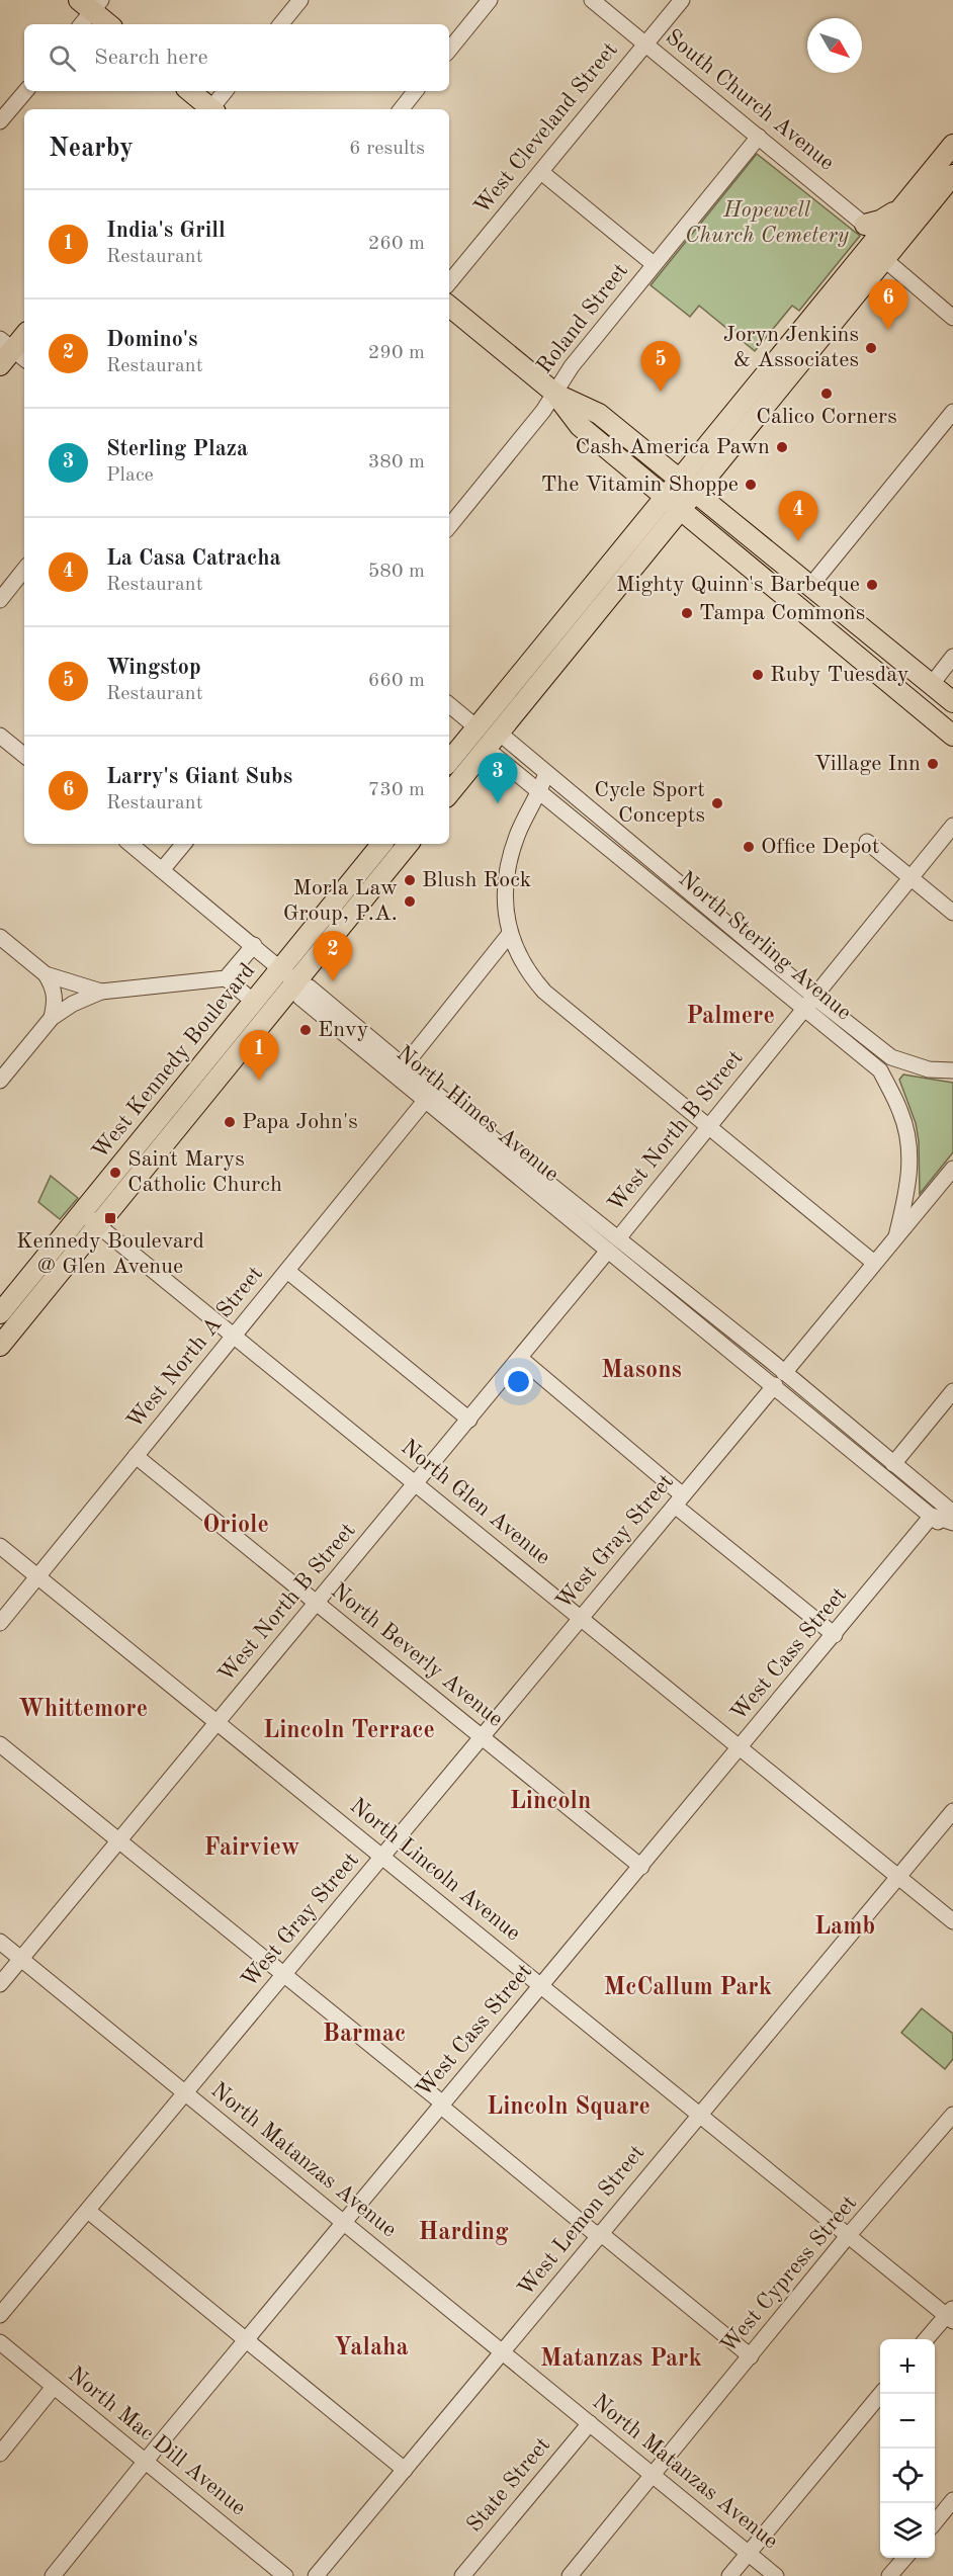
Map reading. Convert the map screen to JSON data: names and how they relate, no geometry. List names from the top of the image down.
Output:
{
  "streets": {
    "main road": ["West Kennedy Boulevard"],
    "street": [
      "South Church Avenue",
      "West Cleveland Street",
      "Roland Street",
      "North Sterling Avenue",
      "North Himes Avenue",
      "West North B Street",
      "West North A Street",
      "North Glen Avenue",
      "West Gray Street",
      "West Cass Street",
      "North Beverly Avenue",
      "North Lincoln Avenue",
      "North Matanzas Avenue",
      "West Lemon Street",
      "West Cypress Street",
      "North Mac Dill Avenue",
      "State Street"
    ]
  },
  "crossings": [
    ["South Church Avenue", "West Cleveland Street"],
    ["South Church Avenue", "Roland Street"],
    ["North Sterling Avenue", "West North B Street"],
    ["West Kennedy Boulevard", "North Himes Avenue"],
    ["West Kennedy Boulevard", "North Glen Avenue"],
    ["North Himes Avenue", "West North B Street"],
    ["North Himes Avenue", "West North A Street"],
    ["North Himes Avenue", "West Gray Street"],
    ["North Himes Avenue", "West Cass Street"],
    ["West North B Street", "North Glen Avenue"],
    ["West North B Street", "North Beverly Avenue"],
    ["West North B Street", "North Lincoln Avenue"],
    ["West North B Street", "North Matanzas Avenue"],
    ["West North A Street", "North Glen Avenue"],
    ["West North A Street", "North Beverly Avenue"],
    ["West North A Street", "North Lincoln Avenue"],
    ["North Glen Avenue", "West Gray Street"],
    ["North Glen Avenue", "West Cass Street"],
    ["North Glen Avenue", "West Lemon Street"],
    ["West Gray Street", "North Beverly Avenue"],
    ["West Gray Street", "North Lincoln Avenue"],
    ["West Gray Street", "North Matanzas Avenue"],
    ["West Cass Street", "North Beverly Avenue"],
    ["West Cass Street", "North Lincoln Avenue"],
    ["West Cass Street", "North Matanzas Avenue"],
    ["West Cass Street", "North Mac Dill Avenue"],
    ["North Lincoln Avenue", "West Lemon Street"],
    ["North Lincoln Avenue", "West Cypress Street"],
    ["North Matanzas Avenue", "West Lemon Street"],
    ["North Matanzas Avenue", "West Cypress Street"],
    ["North Matanzas Avenue", "State Street"]
  ],
  "districts": [
    "Palmere",
    "Masons",
    "Oriole",
    "Whittemore",
    "Lincoln Terrace",
    "Lincoln",
    "Fairview",
    "Lamb",
    "McCallum Park",
    "Barmac",
    "Lincoln Square",
    "Harding",
    "Yalaha",
    "Matanzas Park"
  ],
  "parks": ["Hopewell Church Cemetery"],
  "places": {
    "other": [
      "Joryn Jenkins & Associates",
      "Calico Corners",
      "Cash America Pawn",
      "The Vitamin Shoppe",
      "Mighty Quinn's Barbeque",
      "Tampa Commons",
      "Ruby Tuesday",
      "Village Inn",
      "Cycle Sport Concepts",
      "Office Depot",
      "Blush Rock",
      "Morla Law Group, P.A.",
      "Envy",
      "Papa John's",
      "Saint Marys Catholic Church"
    ],
    "transit": ["Kennedy Boulevard @ Glen Avenue"]
  },
  "north": "bottom right",
  "page": {
    "search": "Search here",
    "heading": ["Nearby", "6 results"],
    "list": [
      {
        "mark": "1",
        "name": "India's Grill",
        "note": "Restaurant",
        "value": "260 m"
      },
      {
        "mark": "2",
        "name": "Domino's",
        "note": "Restaurant",
        "value": "290 m"
      },
      {
        "mark": "3",
        "name": "Sterling Plaza",
        "note": "Place",
        "value": "380 m"
      },
      {
        "mark": "4",
        "name": "La Casa Catracha",
        "note": "Restaurant",
        "value": "580 m"
      },
      {
        "mark": "5",
        "name": "Wingstop",
        "note": "Restaurant",
        "value": "660 m"
      },
      {
        "mark": "6",
        "name": "Larry's Giant Subs",
        "note": "Restaurant",
        "value": "730 m"
      }
    ],
    "pins": [
      "6",
      "5",
      "4",
      "3",
      "2",
      "1"
    ],
    "map_buttons": ["+", "−"]
  }
}
